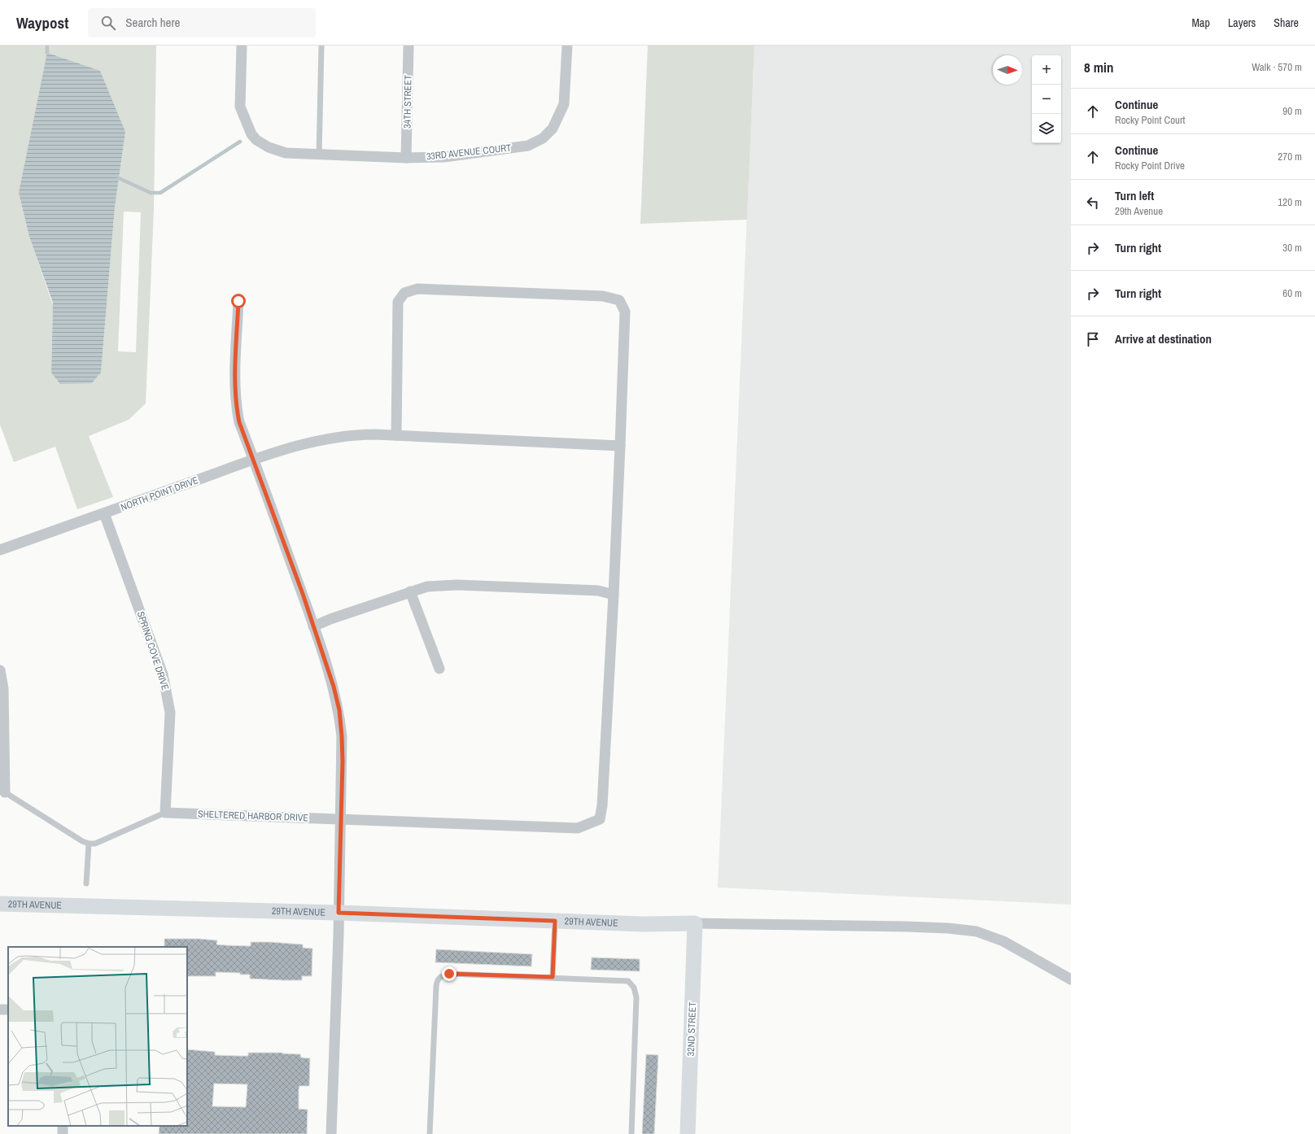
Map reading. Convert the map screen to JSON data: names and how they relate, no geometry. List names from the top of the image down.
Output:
{
  "streets": {
    "street": [
      "34TH STREET",
      "33RD AVENUE COURT",
      "NORTH POINT DRIVE",
      "SPRING COVE DRIVE",
      "SHELTERED HARBOR DRIVE",
      "29TH AVENUE",
      "32ND STREET"
    ]
  },
  "crossings": [
    ["34TH STREET", "33RD AVENUE COURT"],
    ["NORTH POINT DRIVE", "SPRING COVE DRIVE"],
    ["SPRING COVE DRIVE", "SHELTERED HARBOR DRIVE"],
    ["29TH AVENUE", "32ND STREET"]
  ],
  "north": "right",
  "page": {
    "header": "Waypost",
    "search": "Search here",
    "nav": ["Map", "Layers", "Share"],
    "heading": ["8 min", "Walk · 570 m"],
    "map_buttons": ["+", "−"],
    "list": [
      ["Continue", "Rocky Point Court", "90 m"],
      ["Continue", "Rocky Point Drive", "270 m"],
      ["Turn left", "29th Avenue", "120 m"],
      ["Turn right", "30 m"],
      ["Turn right", "60 m"],
      "Arrive at destination"
    ]
  }
}
